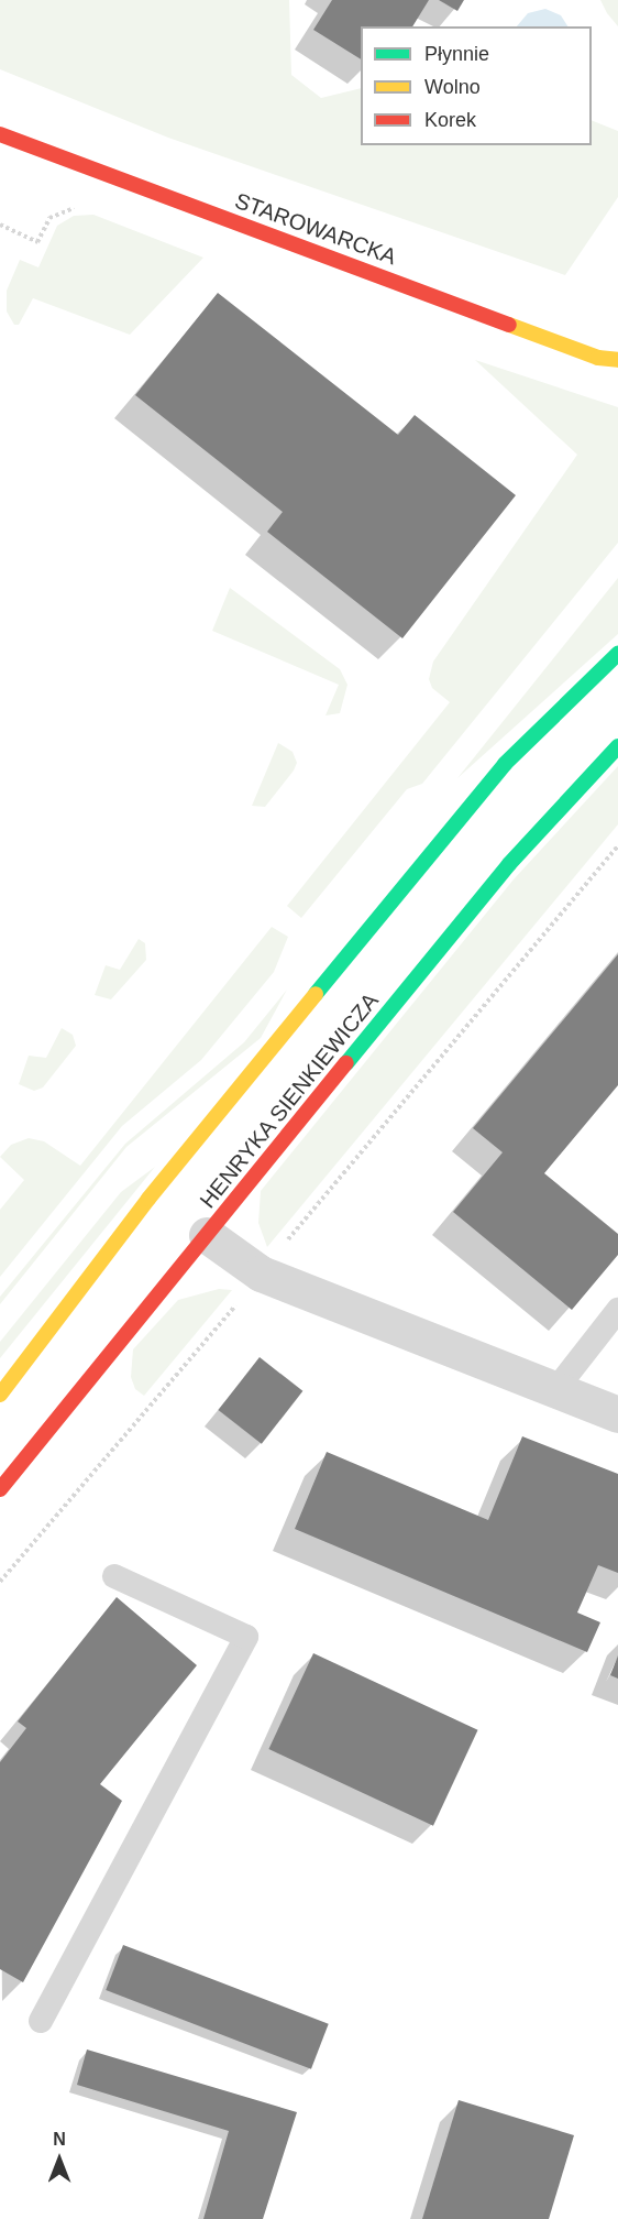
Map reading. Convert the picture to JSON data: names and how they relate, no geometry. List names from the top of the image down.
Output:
{
  "streets": {
    "main road": ["STAROWARCKA", "HENRYKA SIENKIEWICZA"]
  },
  "legend": ["Płynnie", "Wolno", "Korek"],
  "north": "top"
}
